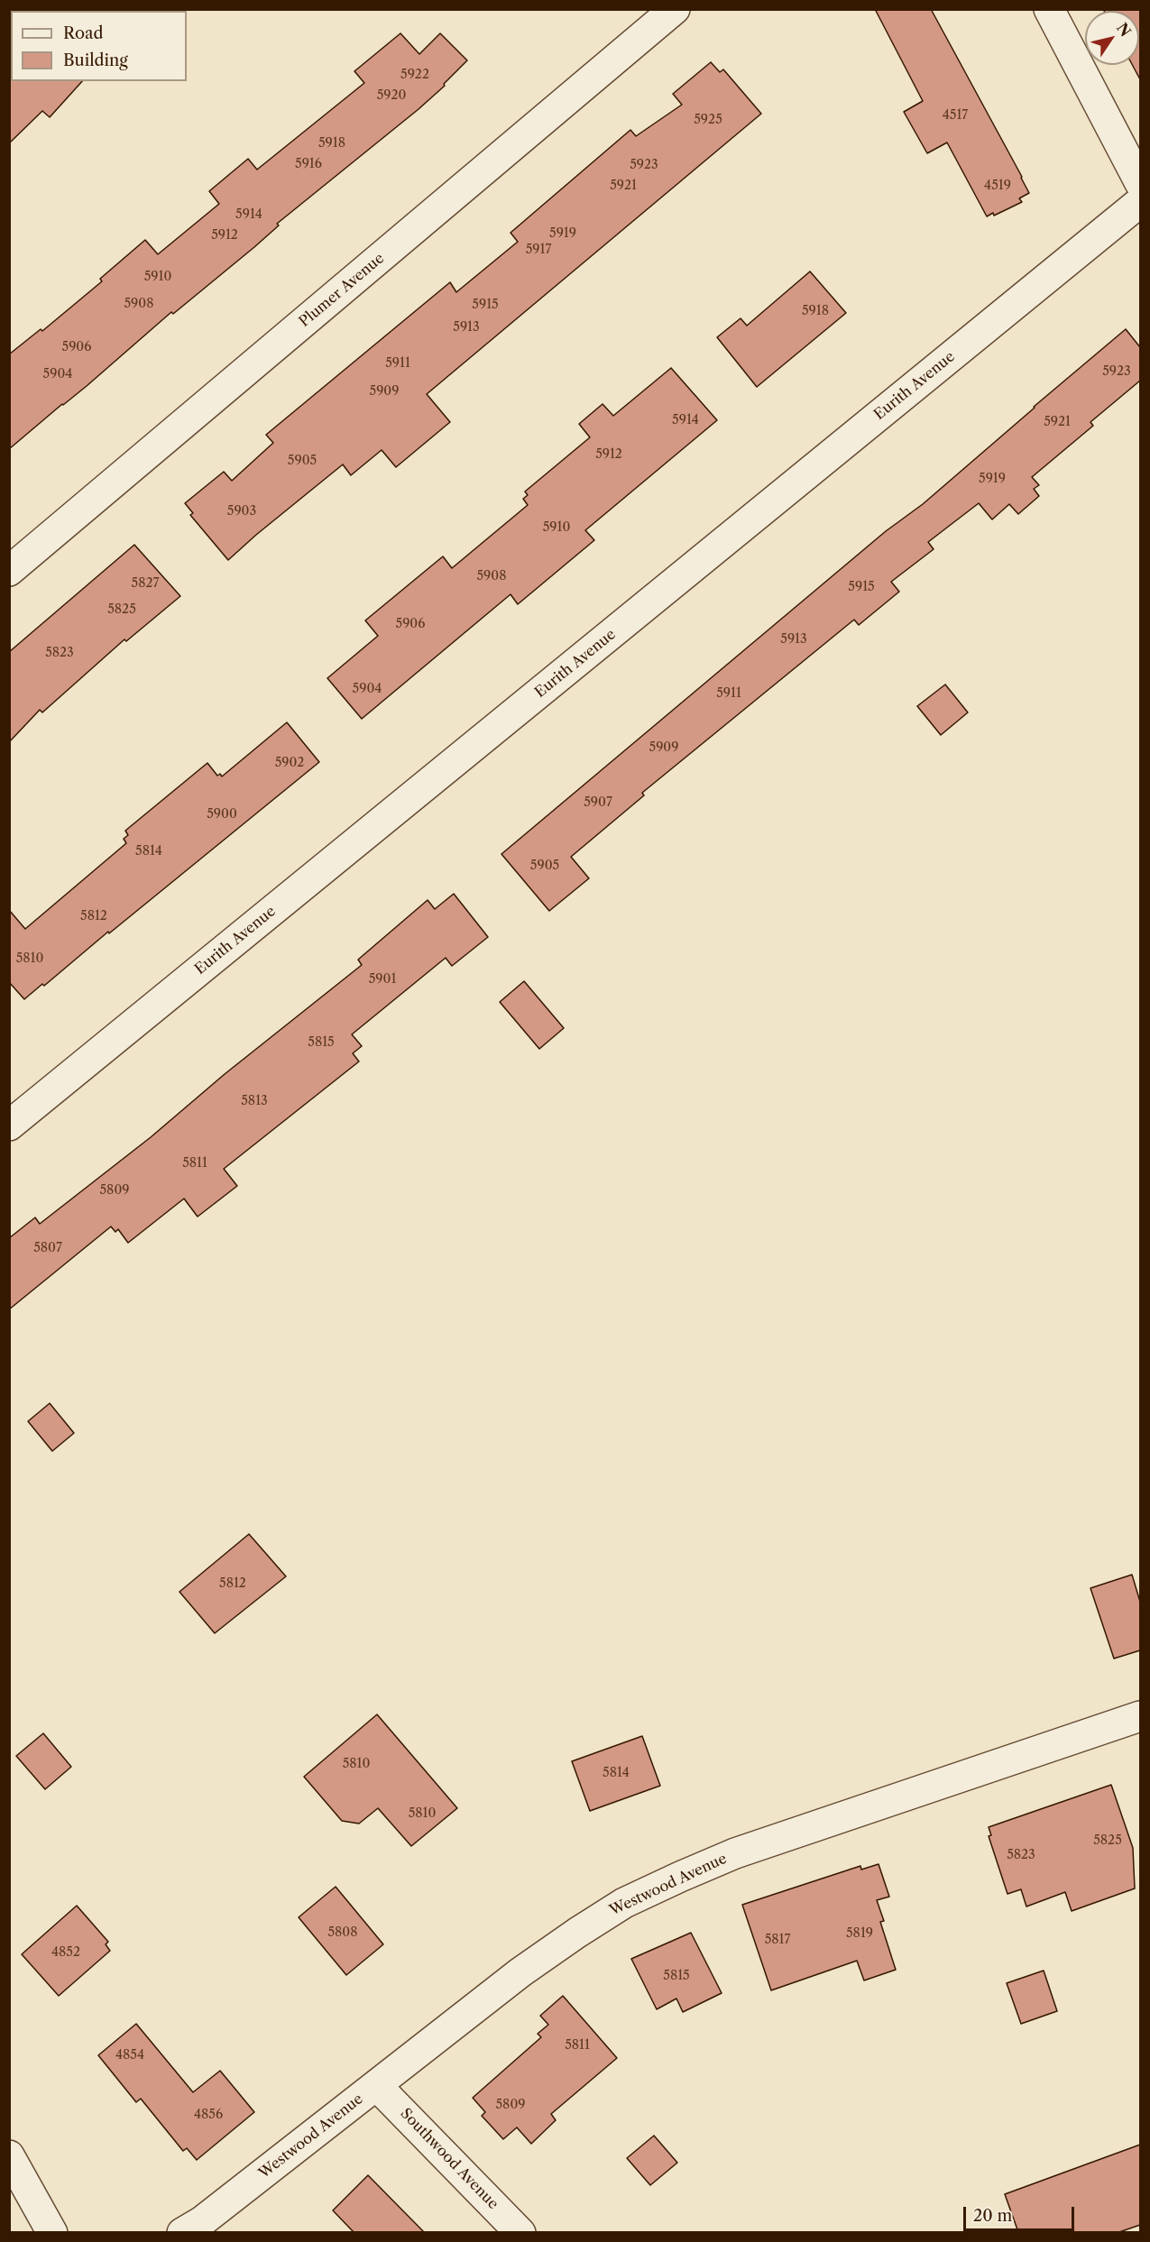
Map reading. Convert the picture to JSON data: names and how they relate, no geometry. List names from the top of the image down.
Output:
{
  "streets": {
    "street": [
      "Plumer Avenue",
      "Eurith Avenue",
      "Westwood Avenue",
      "Southwood Avenue"
    ]
  },
  "crossings": [
    ["Westwood Avenue", "Southwood Avenue"]
  ],
  "house_numbers": [
    "5922",
    "5920",
    "4517",
    "5925",
    "5918",
    "5916",
    "5923",
    "5921",
    "4519",
    "5914",
    "5919",
    "5912",
    "5917",
    "5910",
    "5908",
    "5915",
    "5918",
    "5913",
    "5906",
    "5911",
    "5923",
    "5904",
    "5909",
    "5914",
    "5921",
    "5912",
    "5905",
    "5919",
    "5903",
    "5910",
    "5908",
    "5827",
    "5915",
    "5825",
    "5906",
    "5913",
    "5823",
    "5904",
    "5911",
    "5909",
    "5902",
    "5907",
    "5900",
    "5814",
    "5905",
    "5812",
    "5810",
    "5901",
    "5815",
    "5813",
    "5811",
    "5809",
    "5807",
    "5812",
    "5810",
    "5814",
    "5810",
    "5825",
    "5823",
    "5808",
    "5819",
    "5817",
    "4852",
    "5815",
    "5811",
    "4854",
    "5809",
    "4856"
  ],
  "legend": ["Road", "Building"],
  "scale_bar": "20 m",
  "north": "top right"
}
